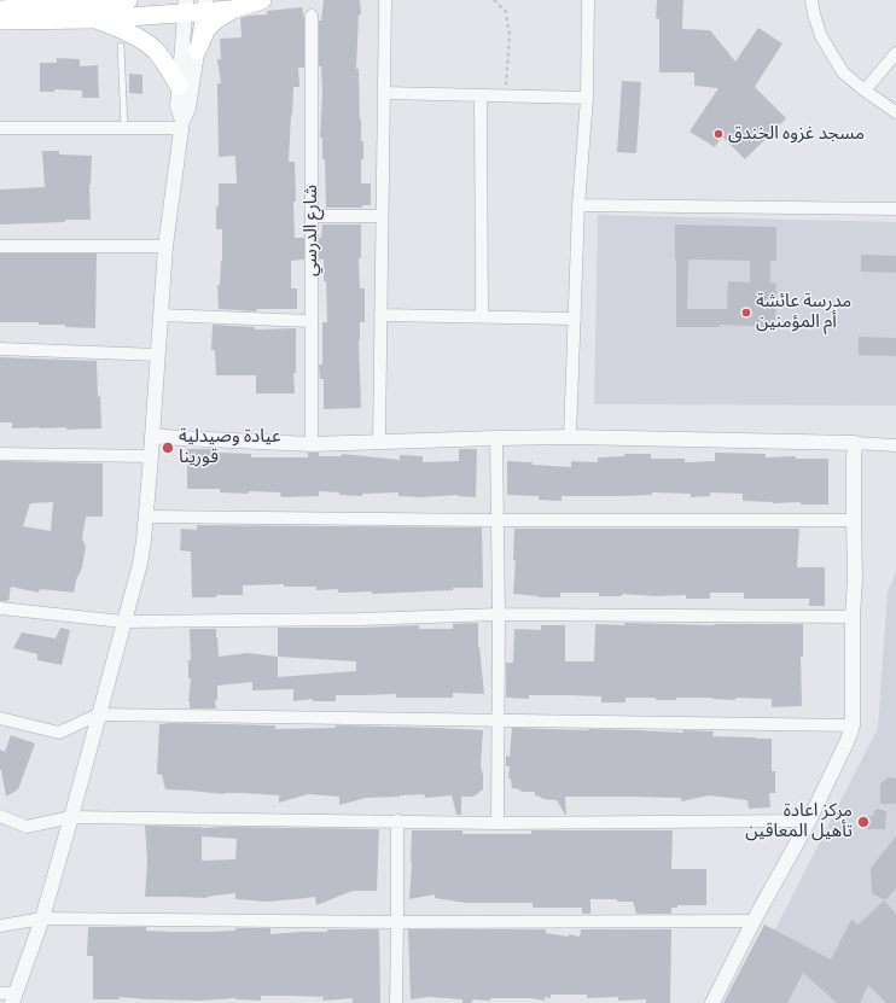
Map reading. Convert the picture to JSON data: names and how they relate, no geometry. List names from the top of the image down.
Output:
{
  "streets": {
    "street": ["شارع الدرسي"]
  },
  "places": [
    "مسجد غزوه الخندق",
    "مدرسة عائشة أم المؤمنين",
    "عيادة وصيدلية قورينا",
    "مركز اعادة تأهيل المعاقين"
  ]
}
